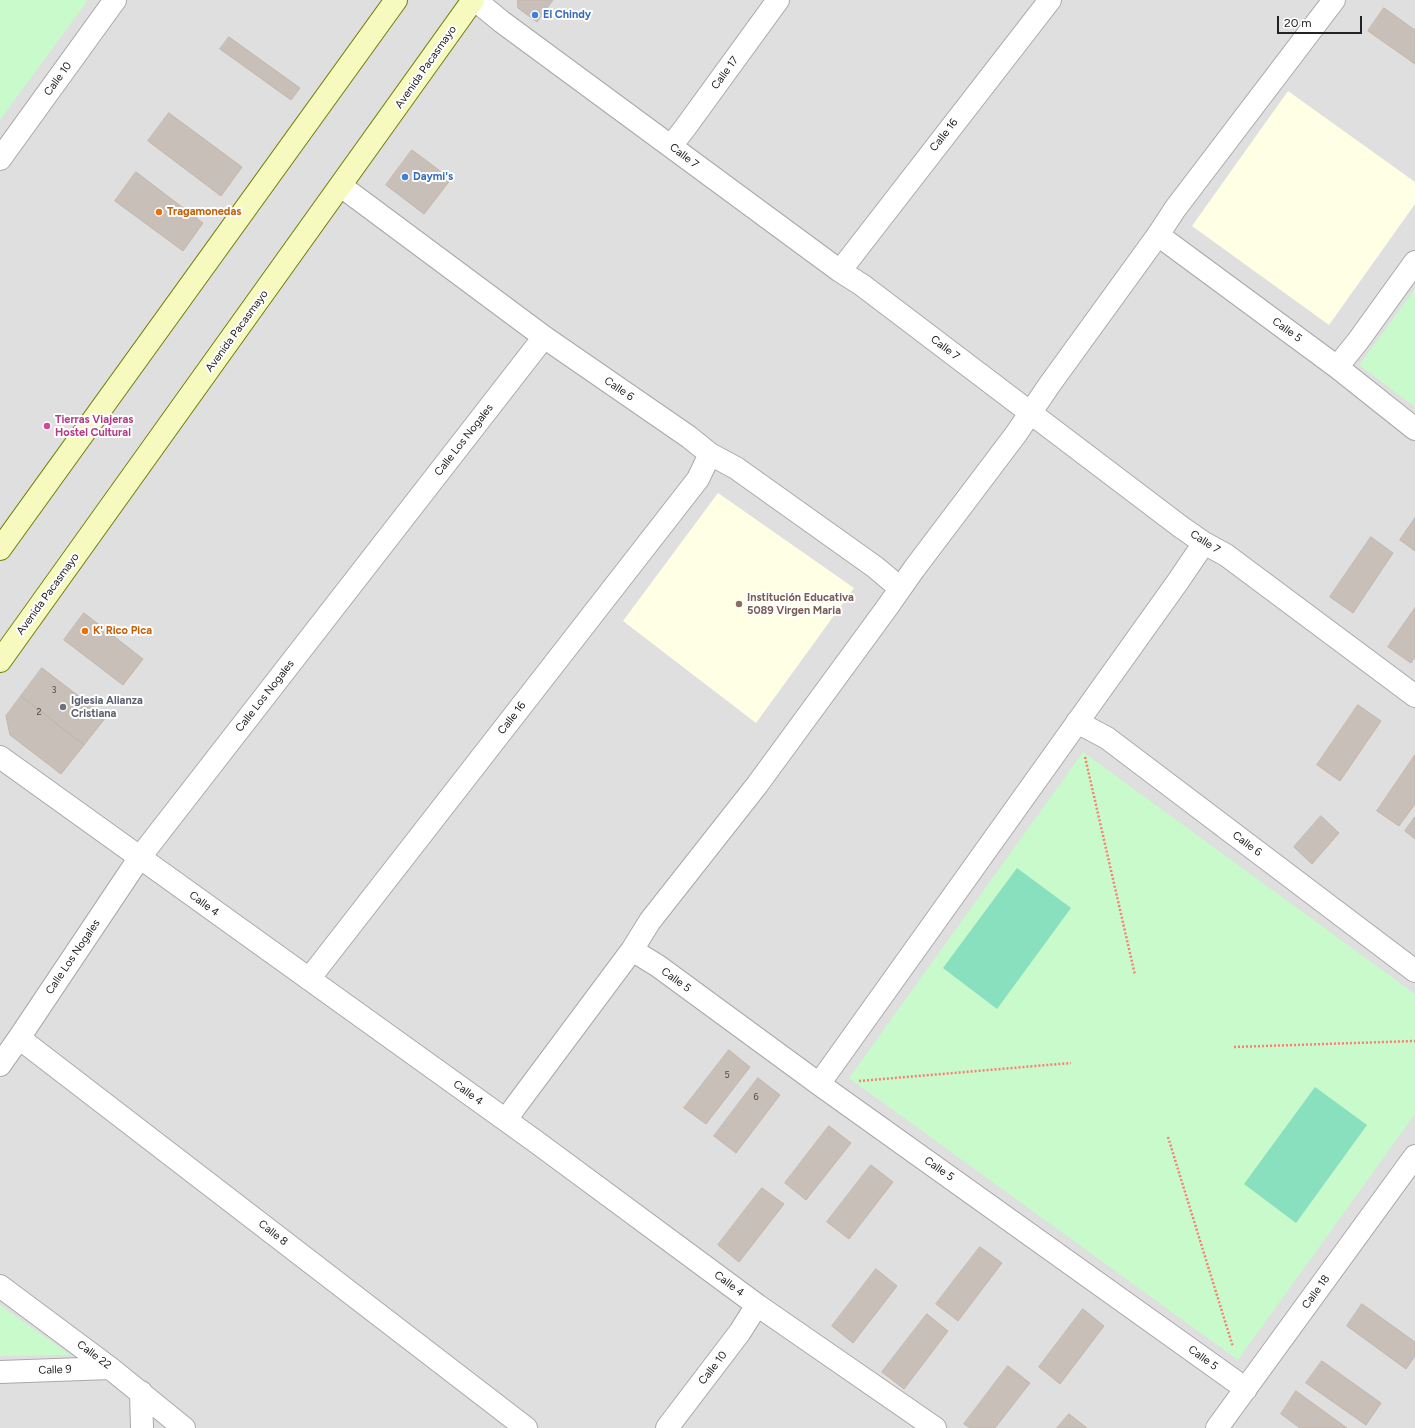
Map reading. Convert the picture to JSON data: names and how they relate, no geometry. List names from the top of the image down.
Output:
{
  "streets": {
    "main road": ["Avenida Pacasmayo"],
    "street": [
      "Calle 17",
      "Calle 10",
      "Calle 16",
      "Calle 7",
      "Calle 5",
      "Calle 6",
      "Calle Los Nogales",
      "Calle 4",
      "Calle 8",
      "Calle 18",
      "Calle 22",
      "Calle 9"
    ]
  },
  "crossings": [
    ["Avenida Pacasmayo", "Calle 7"],
    ["Avenida Pacasmayo", "Calle 6"],
    ["Calle 17", "Calle 7"],
    ["Calle 10", "Calle 4"],
    ["Calle 16", "Calle 7"],
    ["Calle 16", "Calle 6"],
    ["Calle 16", "Calle 4"],
    ["Calle 5", "Calle 18"],
    ["Calle 6", "Calle Los Nogales"],
    ["Calle Los Nogales", "Calle 4"],
    ["Calle Los Nogales", "Calle 8"],
    ["Calle 22", "Calle 9"]
  ],
  "places": [
    "El Chindy",
    "Daymi's",
    "Tragamonedas",
    "Tierras Viajeras Hostel Cultural",
    "Institución Educativa 5089 Virgen Maria",
    "K' Rico Pica",
    "Iglesia Alianza Cristiana"
  ],
  "house_numbers": [
    "3",
    "2",
    "5",
    "6"
  ],
  "scale_bar": "20 m"
}
